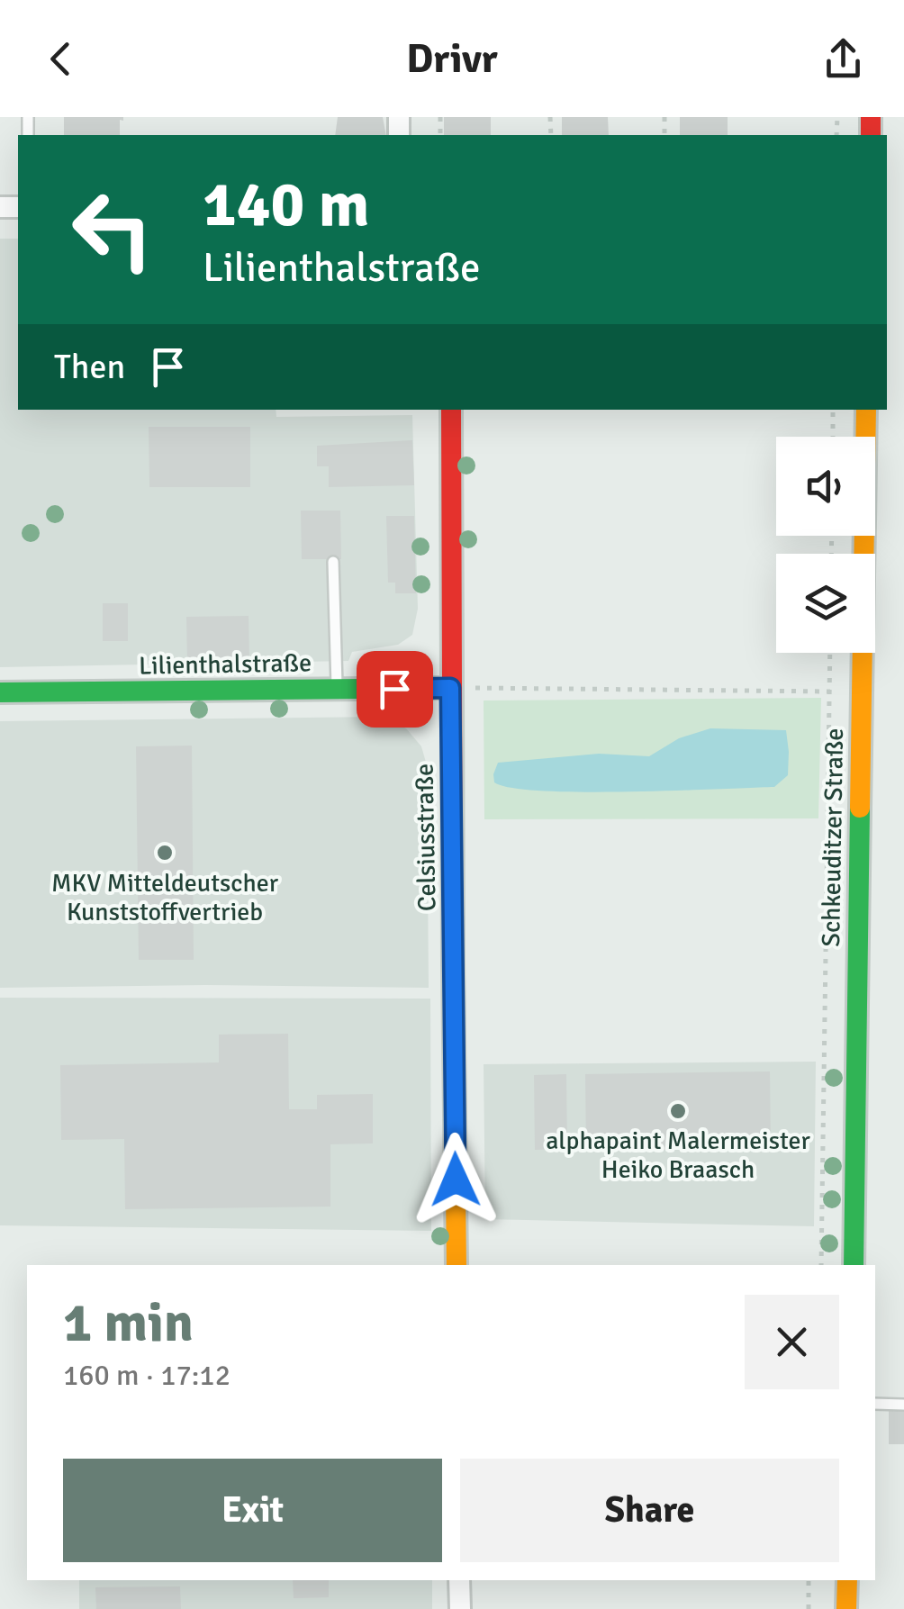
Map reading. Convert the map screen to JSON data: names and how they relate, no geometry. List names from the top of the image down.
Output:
{
  "streets": {
    "street": ["Lilienthalstraße", "Celsiusstraße", "Schkeuditzer Straße"]
  },
  "crossings": [
    ["Lilienthalstraße", "Celsiusstraße"]
  ],
  "places": ["MKV Mitteldeutscher Kunststoffvertrieb", "alphapaint Malermeister Heiko Braasch"],
  "page": {
    "header": "Drivr",
    "turn": ["140 m", "Lilienthalstraße"],
    "then": "Then",
    "heading": ["1 min", "160 m · 17:12"],
    "buttons": ["Exit", "Share"]
  }
}
